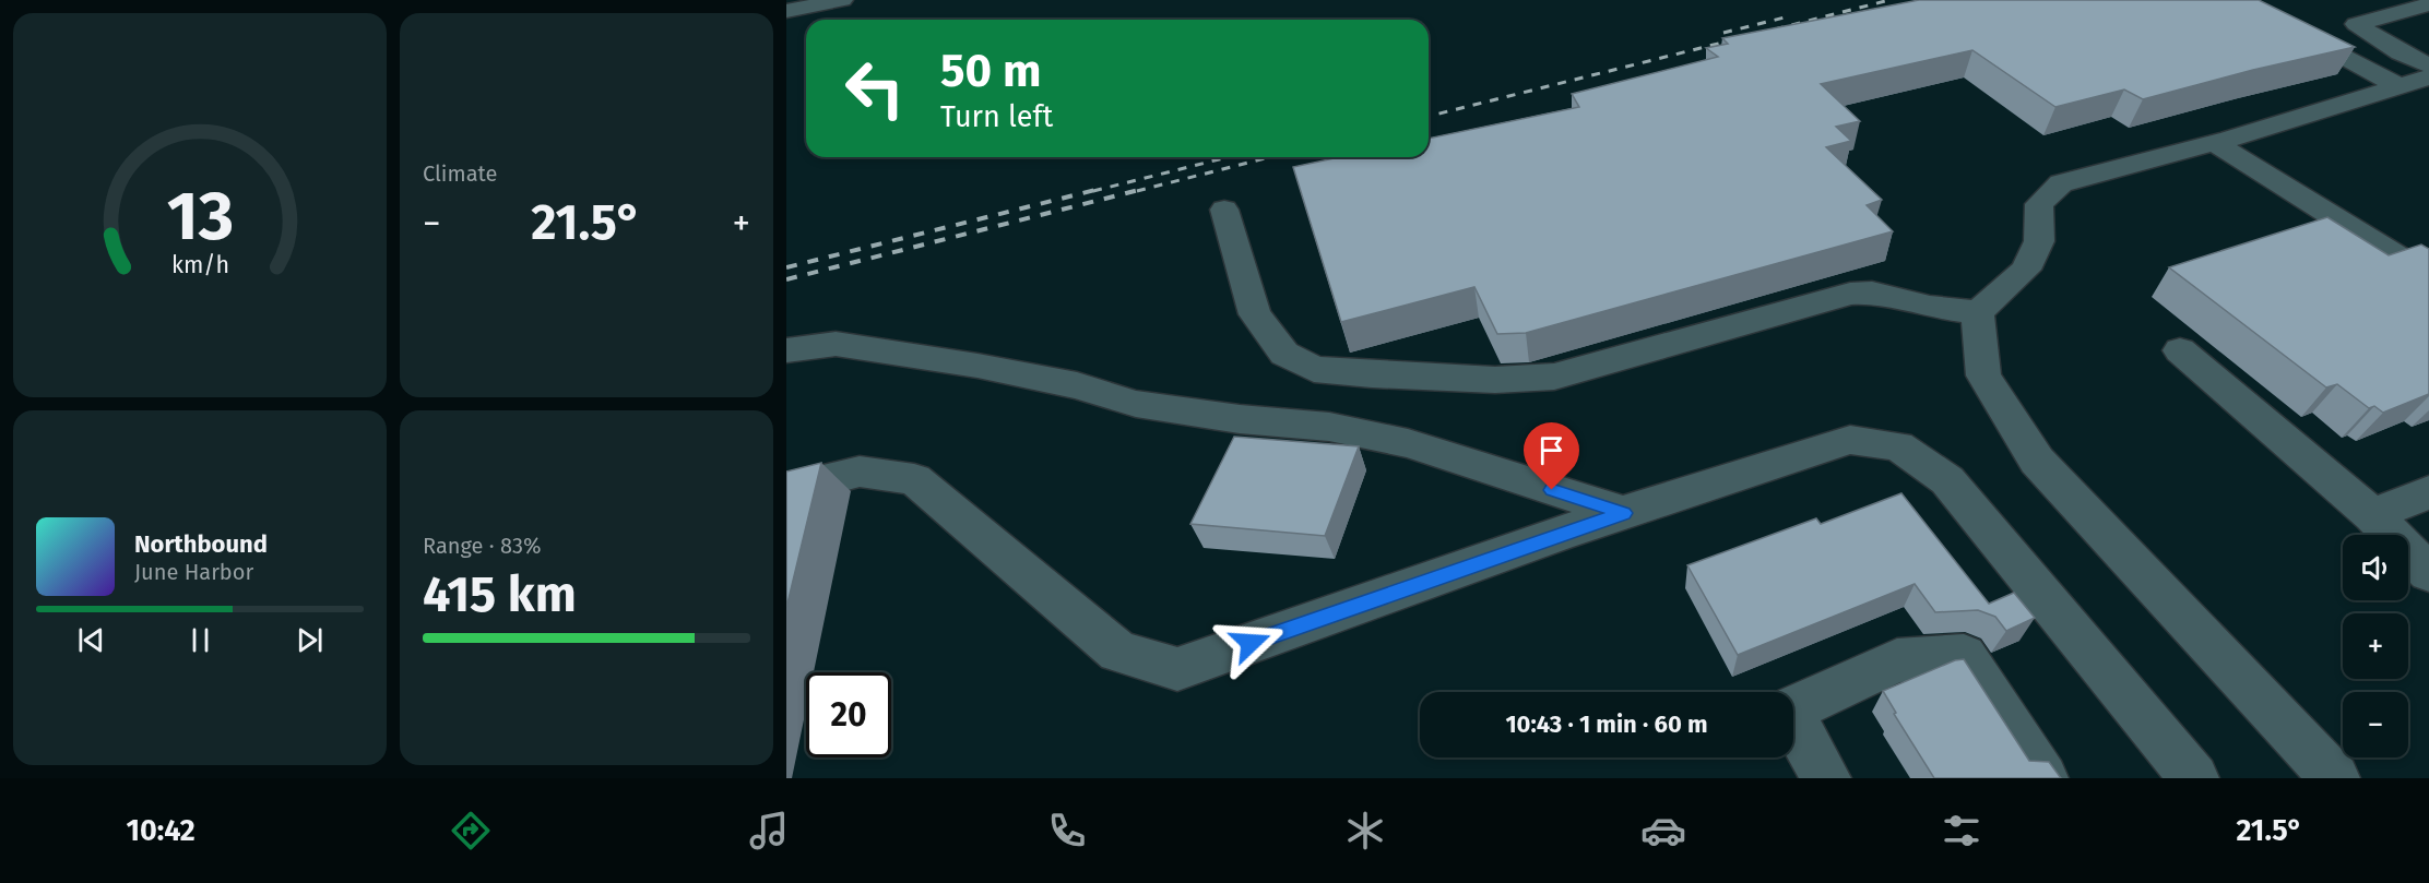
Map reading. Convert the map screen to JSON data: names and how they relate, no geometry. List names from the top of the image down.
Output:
{
  "page": {
    "tile": [
      "Climate",
      ["Range · 83%", "415 km"]
    ],
    "turn": ["50 m", "Turn left"],
    "heat": ["−", "21.5°", "+"],
    "song": ["Northbound", "June Harbor"],
    "map_buttons": ["+", "−"],
    "limit": "20",
    "trip": "10:43 · 1 min · 60 m",
    "tabs": ["10:42", "21.5°"],
    "gauge": ["13", "km/h"]
  }
}
